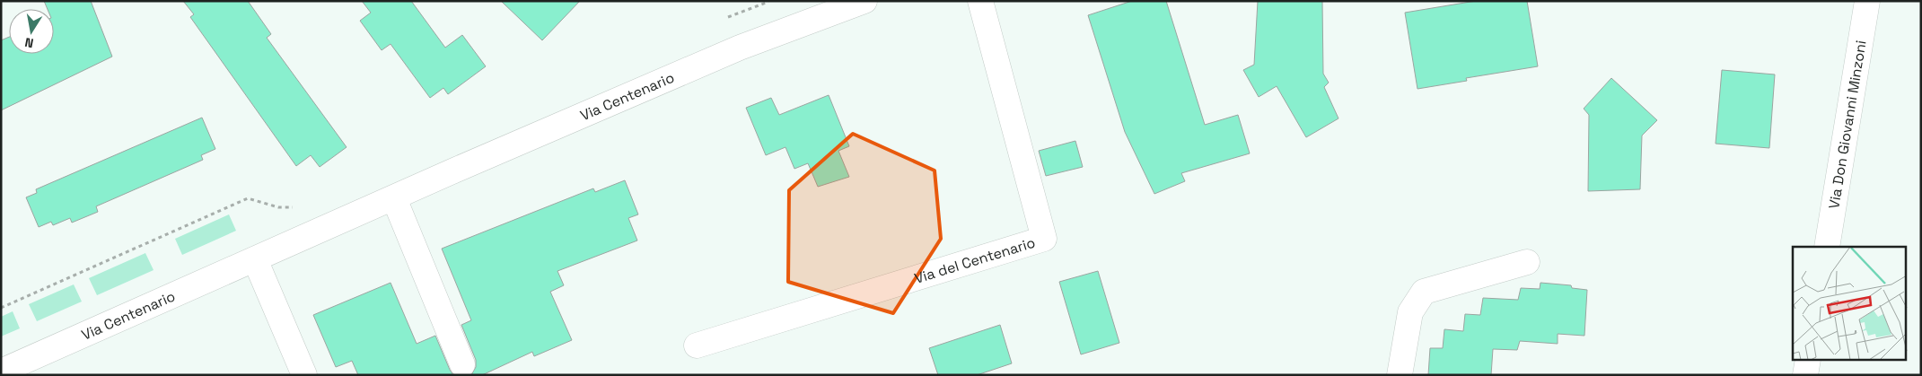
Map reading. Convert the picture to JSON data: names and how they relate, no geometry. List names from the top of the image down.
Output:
{
  "streets": {
    "street": ["Via Centenario", "Via Don Giovanni Minzoni", "Via del Centenario"]
  },
  "north": "bottom"
}
